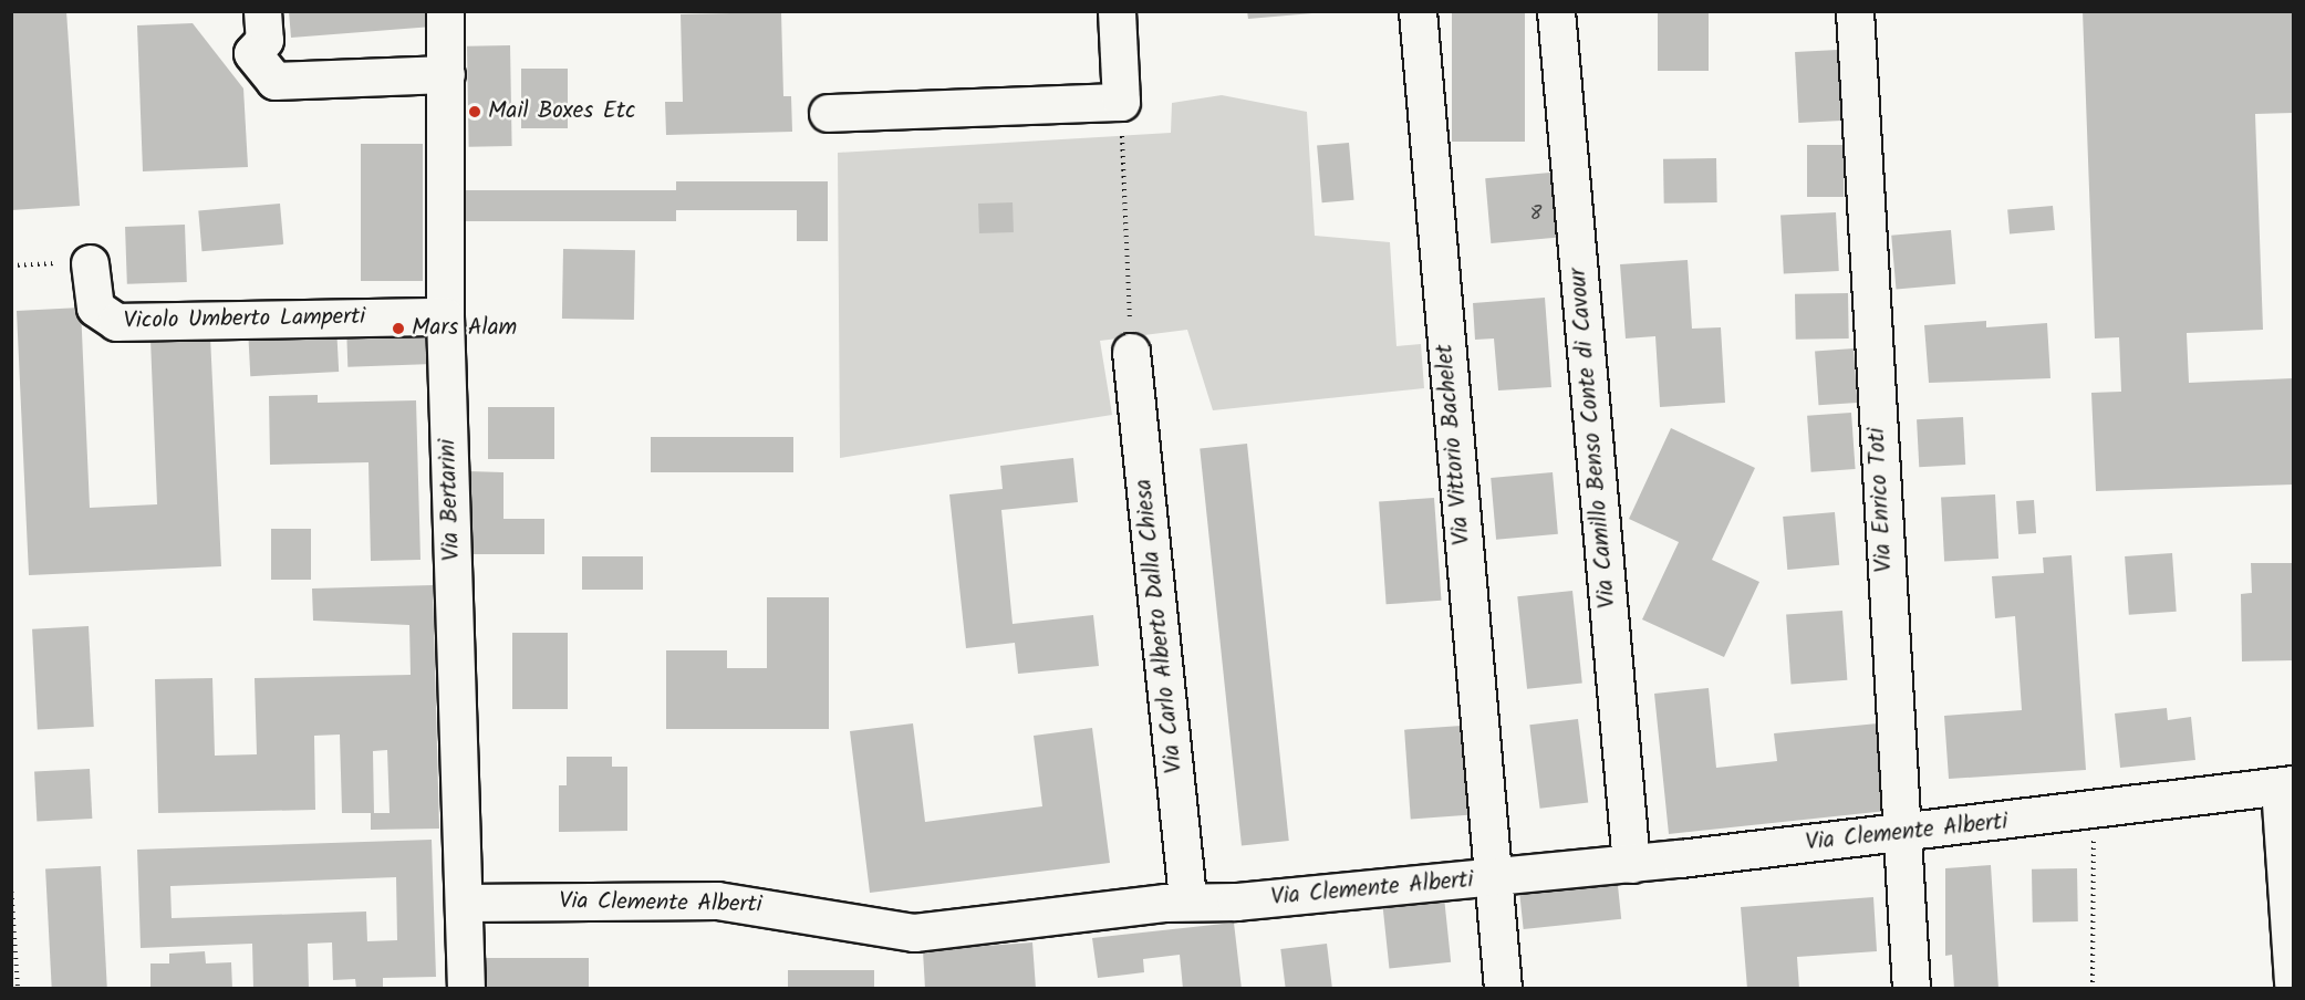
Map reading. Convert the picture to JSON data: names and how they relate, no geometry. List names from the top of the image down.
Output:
{
  "streets": {
    "street": [
      "Vicolo Umberto Lamperti",
      "Via Camillo Benso Conte di Cavour",
      "Via Vittorio Bachelet",
      "Via Bertarini",
      "Via Enrico Toti",
      "Via Carlo Alberto Dalla Chiesa",
      "Via Clemente Alberti"
    ]
  },
  "crossings": [
    ["Vicolo Umberto Lamperti", "Via Bertarini"],
    ["Via Camillo Benso Conte di Cavour", "Via Clemente Alberti"],
    ["Via Vittorio Bachelet", "Via Clemente Alberti"],
    ["Via Bertarini", "Via Clemente Alberti"],
    ["Via Enrico Toti", "Via Clemente Alberti"],
    ["Via Carlo Alberto Dalla Chiesa", "Via Clemente Alberti"]
  ],
  "places": ["Mail Boxes Etc", "Mars Alam"],
  "house_numbers": ["8"]
}
